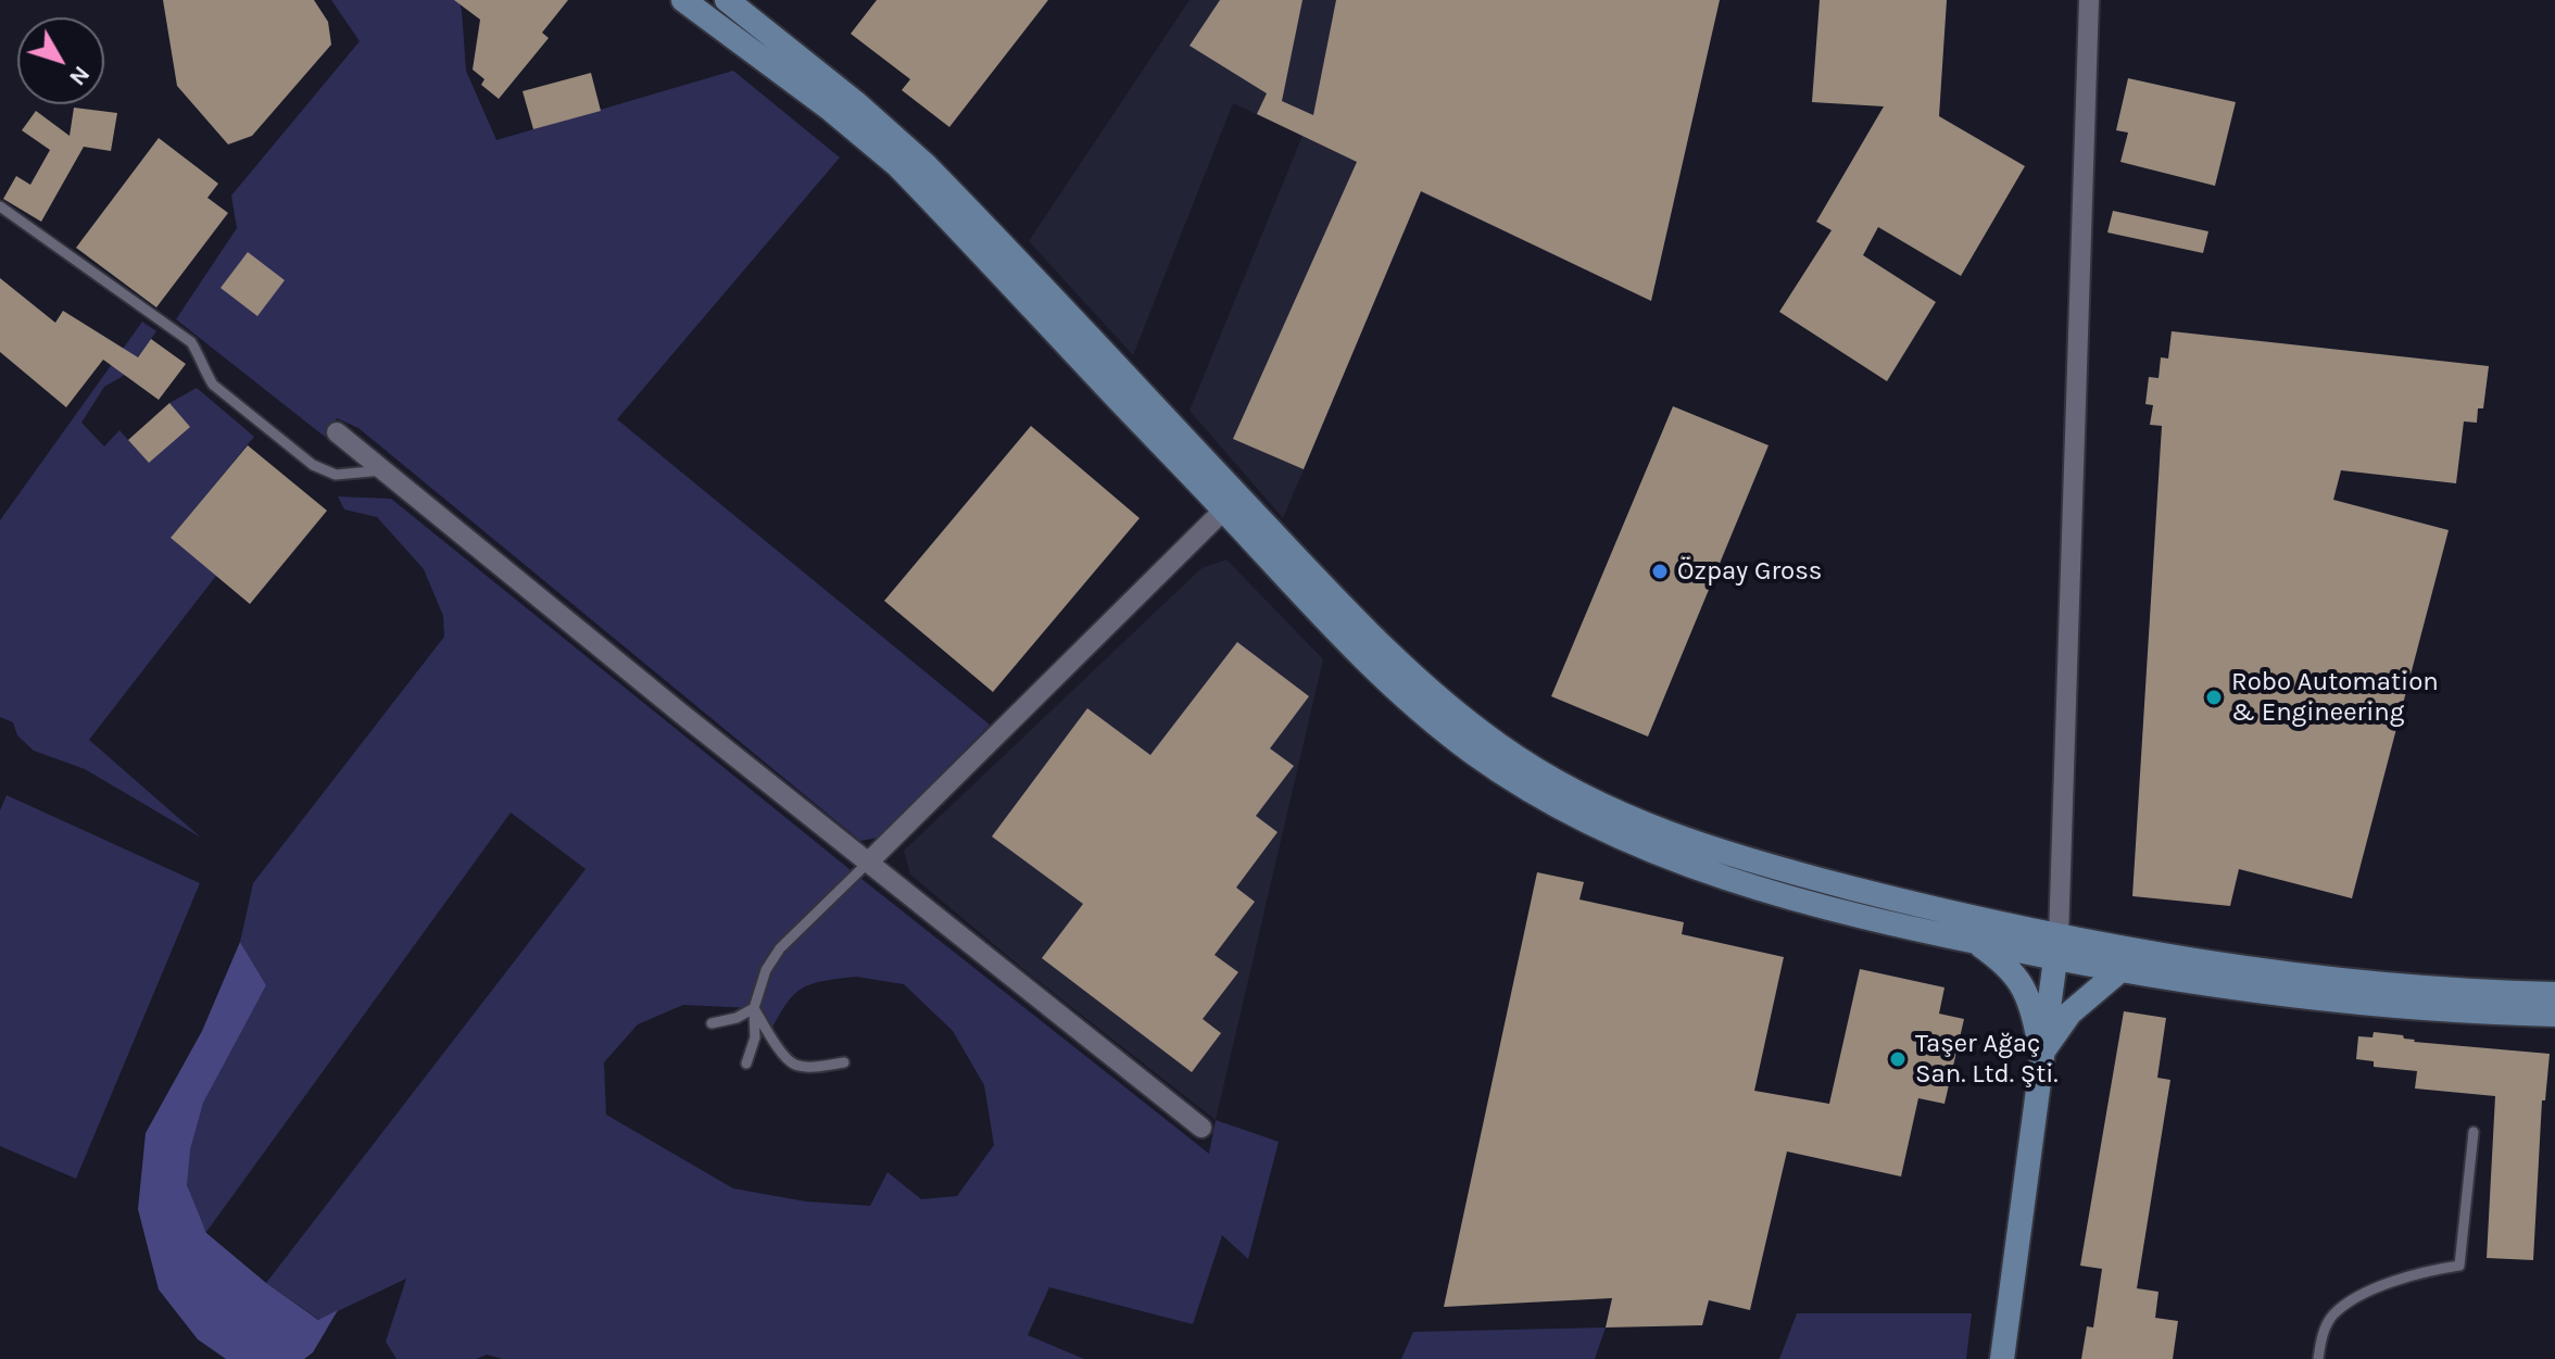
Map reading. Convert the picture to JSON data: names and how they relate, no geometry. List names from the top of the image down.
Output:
{
  "places": ["Özpay Gross", "Robo Automation & Engineering", "Taşer Ağaç San. Ltd. Şti."],
  "north": "bottom right"
}
